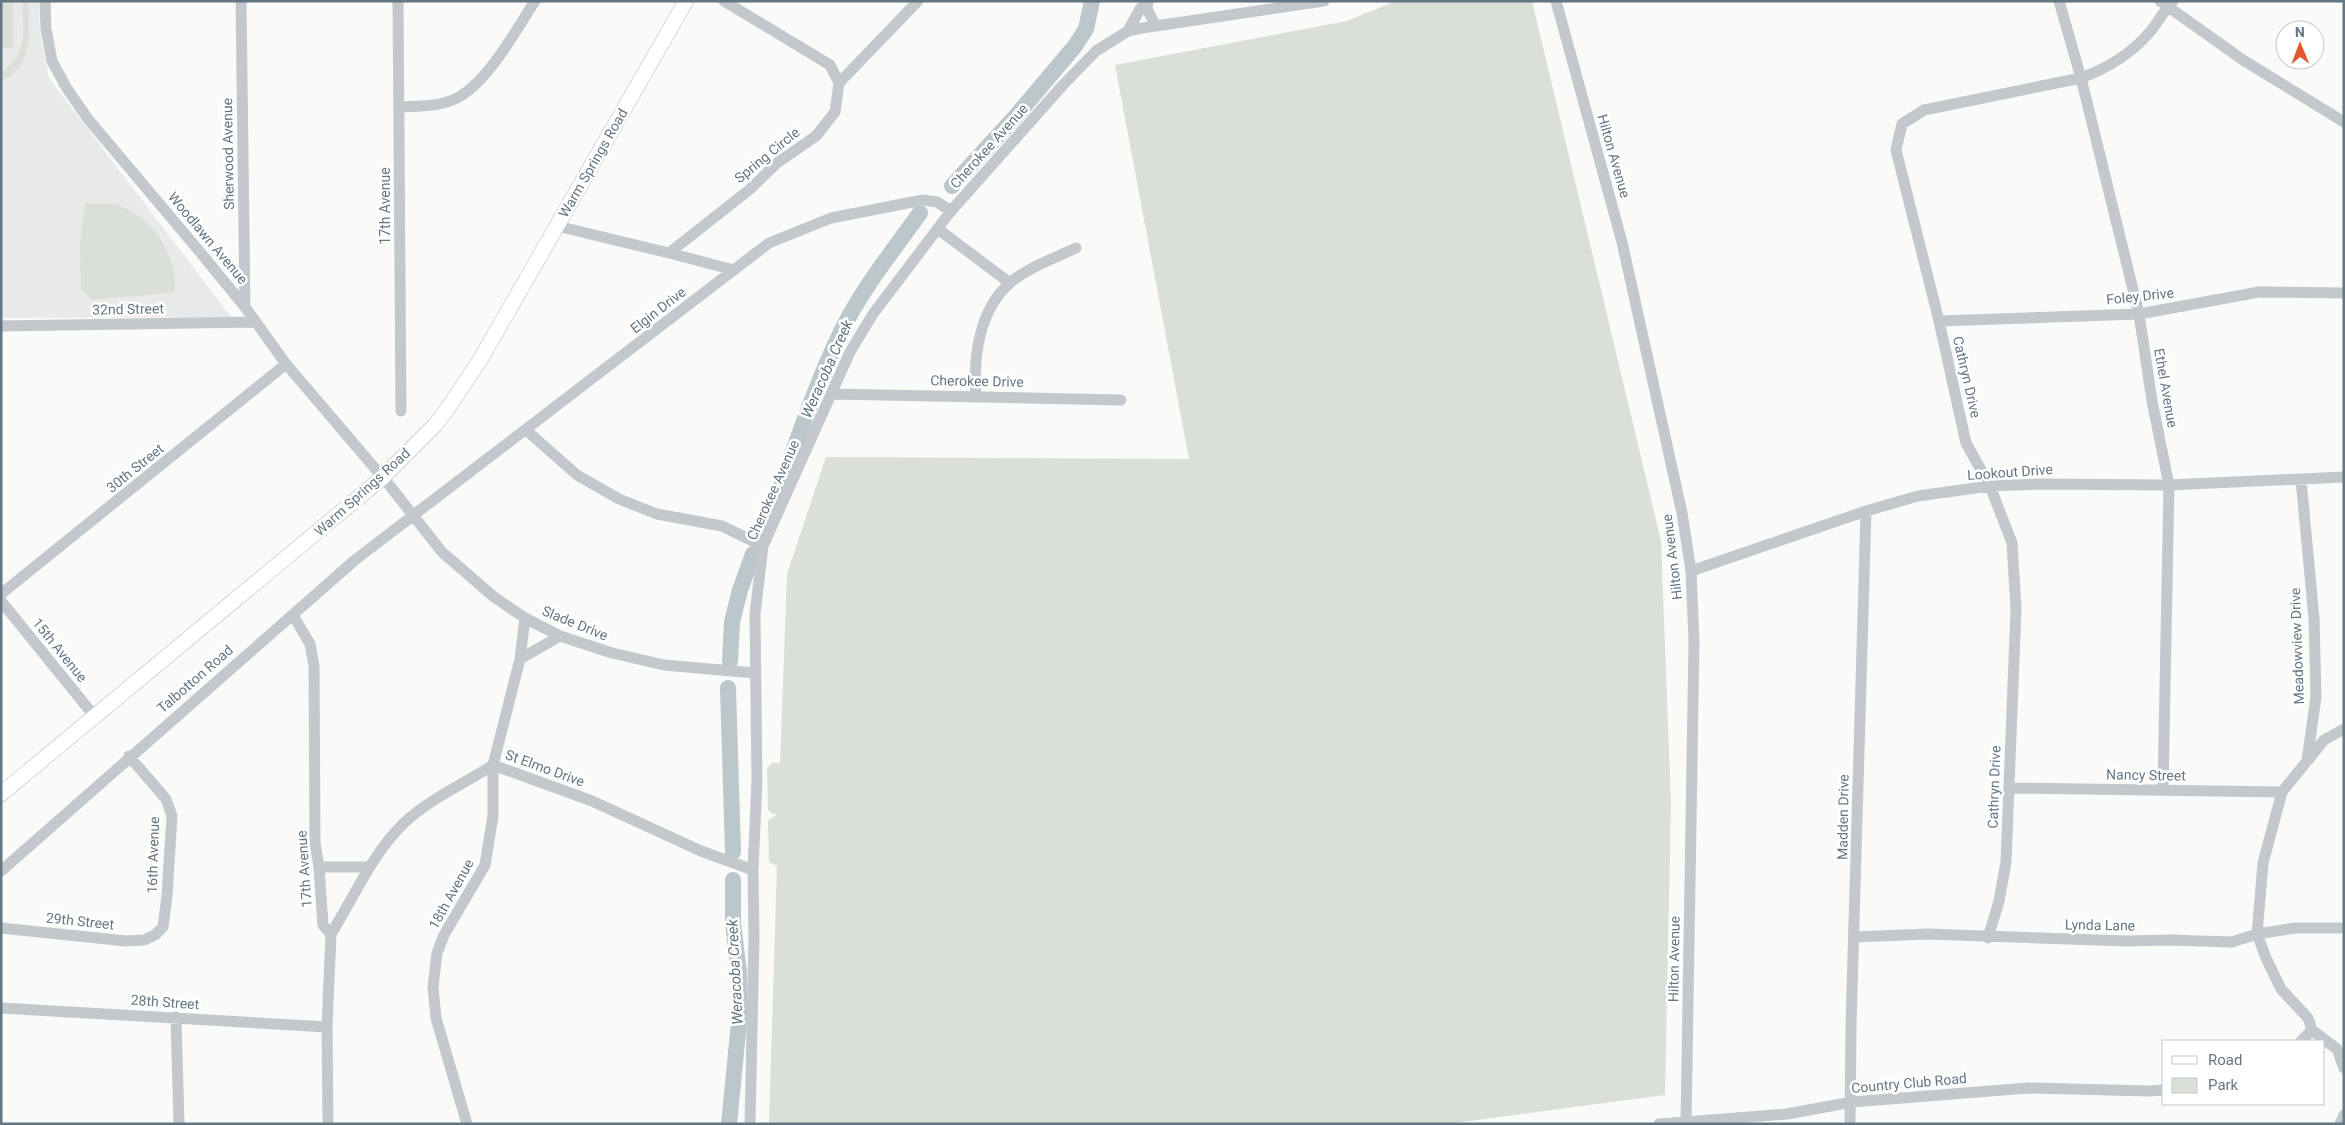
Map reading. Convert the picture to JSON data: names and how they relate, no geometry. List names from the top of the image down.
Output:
{
  "streets": {
    "main road": ["Warm Springs Road"],
    "street": [
      "Cherokee Avenue",
      "Sherwood Avenue",
      "Spring Circle",
      "Hilton Avenue",
      "17th Avenue",
      "Woodlawn Avenue",
      "Foley Drive",
      "32nd Street",
      "Elgin Drive",
      "Cathryn Drive",
      "Cherokee Drive",
      "Ethel Avenue",
      "30th Street",
      "Lookout Drive",
      "Slade Drive",
      "Meadowview Drive",
      "15th Avenue",
      "Talbotton Road",
      "St Elmo Drive",
      "Nancy Street",
      "Madden Drive",
      "16th Avenue",
      "18th Avenue",
      "29th Street",
      "Lynda Lane",
      "28th Street",
      "Country Club Road"
    ]
  },
  "crossings": [
    ["Cherokee Avenue", "Elgin Drive"],
    ["Cherokee Avenue", "Cherokee Drive"],
    ["Cherokee Avenue", "Slade Drive"],
    ["Cherokee Avenue", "St Elmo Drive"],
    ["Sherwood Avenue", "Woodlawn Avenue"],
    ["Hilton Avenue", "Lookout Drive"],
    ["Hilton Avenue", "Country Club Road"],
    ["Warm Springs Road", "Woodlawn Avenue"],
    ["Warm Springs Road", "Slade Drive"],
    ["Warm Springs Road", "15th Avenue"],
    ["17th Avenue", "Talbotton Road"],
    ["17th Avenue", "St Elmo Drive"],
    ["17th Avenue", "28th Street"],
    ["Woodlawn Avenue", "32nd Street"],
    ["Woodlawn Avenue", "30th Street"],
    ["Woodlawn Avenue", "Slade Drive"],
    ["Foley Drive", "Cathryn Drive"],
    ["Foley Drive", "Ethel Avenue"],
    ["Elgin Drive", "Slade Drive"],
    ["Elgin Drive", "Talbotton Road"],
    ["Cathryn Drive", "Ethel Avenue"],
    ["Cathryn Drive", "Lookout Drive"],
    ["Cathryn Drive", "Nancy Street"],
    ["Cathryn Drive", "Lynda Lane"],
    ["Ethel Avenue", "Lookout Drive"],
    ["Ethel Avenue", "Nancy Street"],
    ["Lookout Drive", "Meadowview Drive"],
    ["Lookout Drive", "Madden Drive"],
    ["Slade Drive", "Talbotton Road"],
    ["Slade Drive", "18th Avenue"],
    ["Talbotton Road", "16th Avenue"],
    ["St Elmo Drive", "18th Avenue"],
    ["Madden Drive", "Lynda Lane"],
    ["Madden Drive", "Country Club Road"],
    ["16th Avenue", "29th Street"]
  ],
  "water": ["Weracoba Creek"],
  "legend": ["Road", "Park"],
  "north": "top"
}
